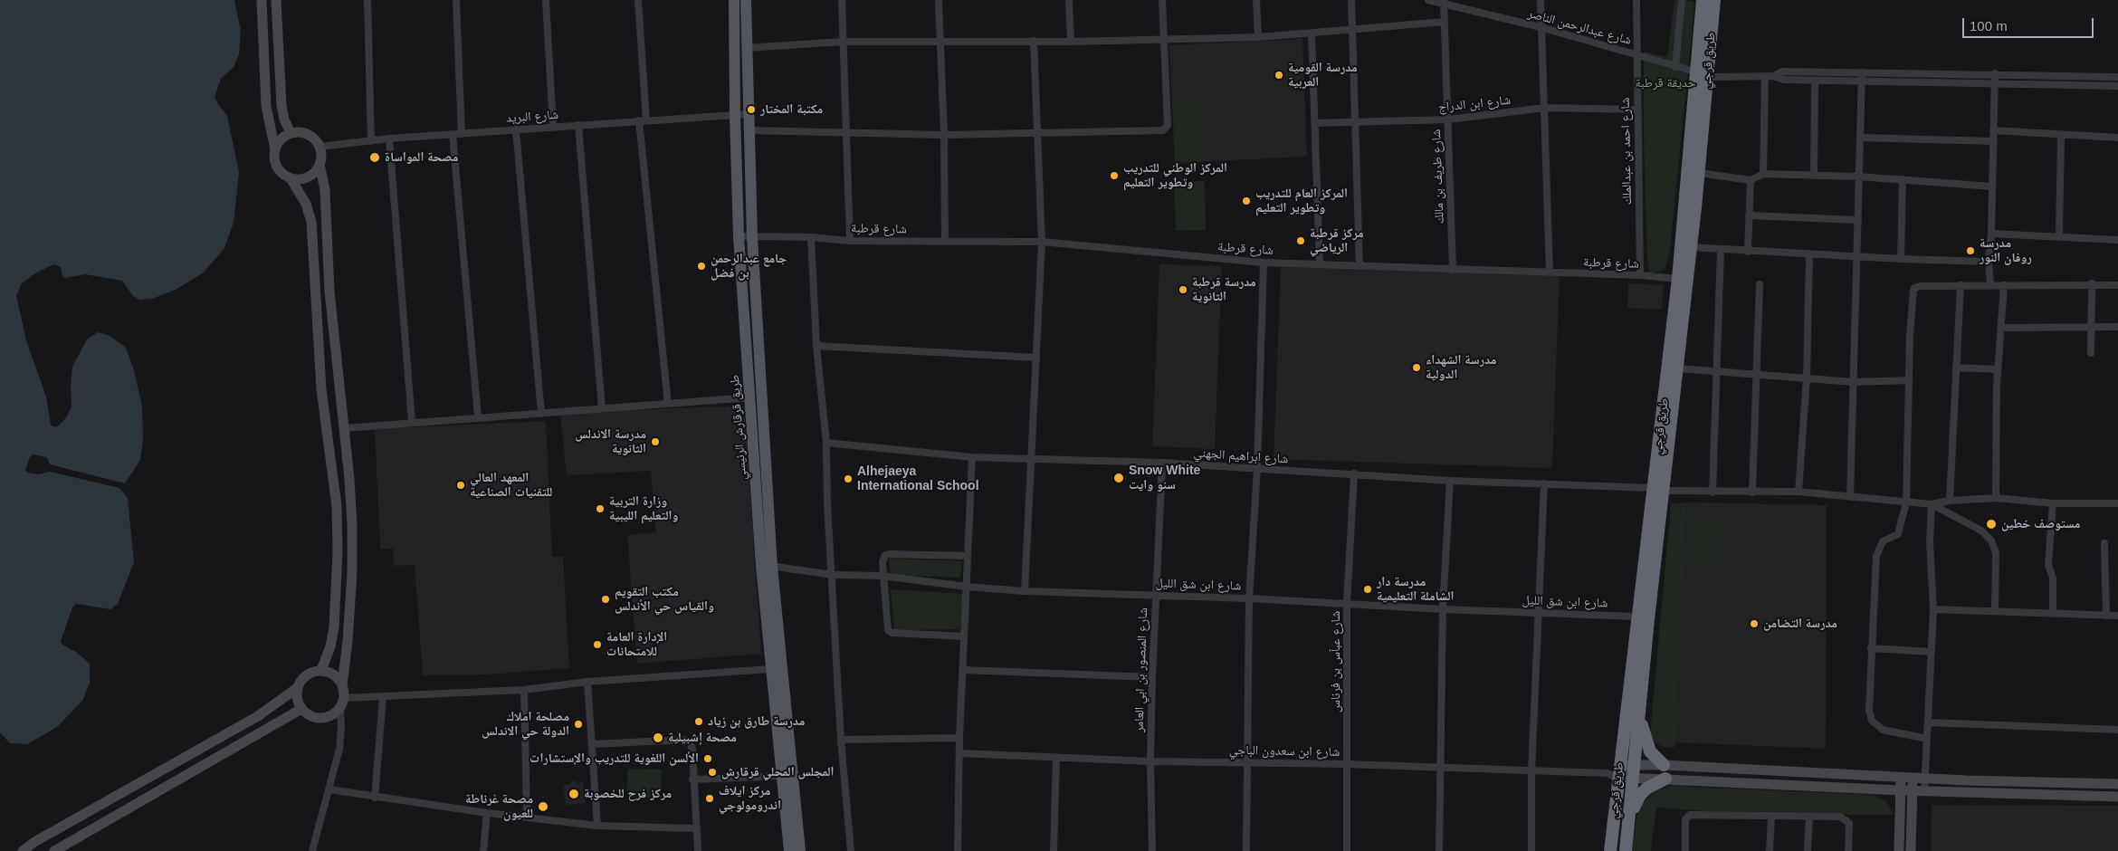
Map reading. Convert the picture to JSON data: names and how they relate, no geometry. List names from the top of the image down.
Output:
{
  "streets": {
    "highway": ["طريق قرجي"],
    "main road": ["طريق قرقارش الرئيسي"],
    "street": [
      "شارع عبدالرحمن الناصر",
      "شارع ابن الدراج",
      "شارع البريد",
      "شارع احمد بن عبدالملك",
      "شارع طريف بن مالك",
      "شارع قرطبة",
      "شارع ابراهيم الجهني",
      "شارع ابن شق الليل",
      "شارع عباّس بن فرناس",
      "شارع المنصور بن ابي العامر",
      "شارع ابن سعدون الباجي"
    ]
  },
  "crossings": [
    ["شارع عبدالرحمن الناصر", "طريق قرجي"],
    ["شارع عبدالرحمن الناصر", "شارع احمد بن عبدالملك"],
    ["شارع عبدالرحمن الناصر", "شارع طريف بن مالك"],
    ["طريق قرجي", "شارع قرطبة"],
    ["طريق قرجي", "شارع ابراهيم الجهني"],
    ["طريق قرجي", "شارع ابن شق الليل"],
    ["طريق قرجي", "شارع ابن سعدون الباجي"],
    ["شارع ابن الدراج", "شارع احمد بن عبدالملك"],
    ["شارع ابن الدراج", "شارع طريف بن مالك"],
    ["شارع البريد", "طريق قرقارش الرئيسي"],
    ["شارع احمد بن عبدالملك", "شارع قرطبة"],
    ["شارع طريف بن مالك", "شارع قرطبة"],
    ["شارع قرطبة", "طريق قرقارش الرئيسي"],
    ["طريق قرقارش الرئيسي", "شارع ابن شق الليل"],
    ["شارع ابراهيم الجهني", "شارع عباّس بن فرناس"],
    ["شارع ابراهيم الجهني", "شارع المنصور بن ابي العامر"],
    ["شارع ابن شق الليل", "شارع عباّس بن فرناس"],
    ["شارع ابن شق الليل", "شارع المنصور بن ابي العامر"],
    ["شارع عباّس بن فرناس", "شارع ابن سعدون الباجي"],
    ["شارع المنصور بن ابي العامر", "شارع ابن سعدون الباجي"]
  ],
  "parks": ["حديقة قرطبة"],
  "places": [
    "مدرسة القومية العربية",
    "مكتبة المختار",
    "مصحة المواساة",
    "المركز الوطني للتدريب وتطوير التعليم",
    "المركز العام للتدريب وتطوير التعليم",
    "مركز قرطبة الرياضي",
    "مدرسة روفان النور",
    "جامع عبدالرحمن بن فضل",
    "مدرسة قرطبة الثانوية",
    "مدرسة الشهداء الدولية",
    "مدرسة الاندلس الثانوية",
    "Snow White سنو وايت",
    "Alhejaeya International School",
    "المعهد العالي للتقنيات الصناعية",
    "وزارة التربية والتعليم الليبية",
    "مستوصف خطين",
    "مدرسة دار الشاملة التعليمية",
    "مكتب التقويم والقياس حي الأندلس",
    "مدرسة التضامن",
    "الإدارة العامة للامتحانات",
    "مدرسة طارق بن زياد",
    "مصلحة املاك الدولة حي الاندلس",
    "مصحة إشبيلية",
    "الألسن اللغوية للتدريب والإستشارات",
    "المجلس المحلي قرقارش",
    "مركز فرح للخصوبة",
    "مركز ايلاف اندرومولوجي",
    "مصحة غرناطة للعيون"
  ],
  "scale_bar": "100 m"
}
